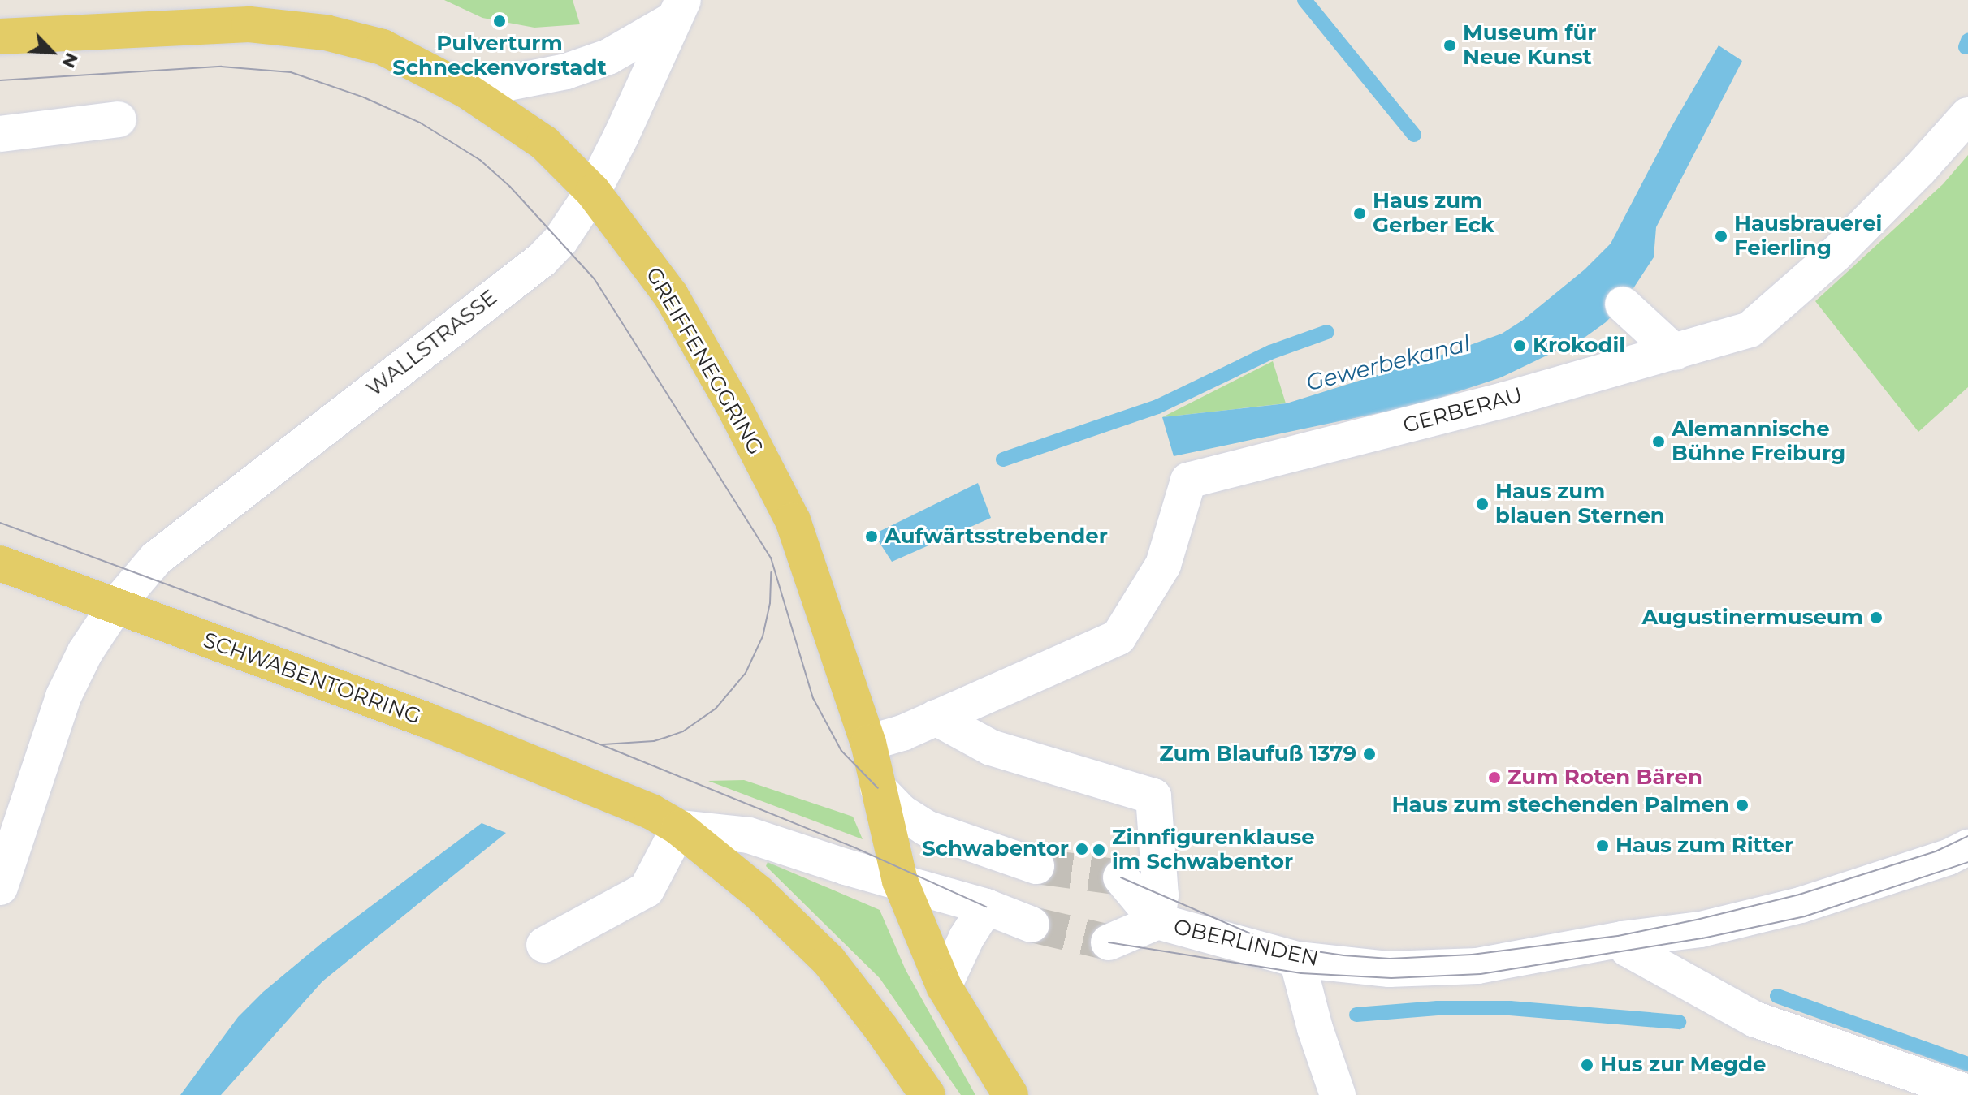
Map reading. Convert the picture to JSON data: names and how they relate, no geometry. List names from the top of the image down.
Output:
{
  "streets": {
    "main road": ["GREIFFENEGGRING", "SCHWABENTORRING"],
    "street": ["WALLSTRASSE", "GERBERAU", "OBERLINDEN"]
  },
  "crossings": [
    ["WALLSTRASSE", "GREIFFENEGGRING"],
    ["WALLSTRASSE", "SCHWABENTORRING"]
  ],
  "water": ["Gewerbekanal"],
  "places": [
    "Pulverturm Schneckenvorstadt",
    "Museum für Neue Kunst",
    "Haus zum Gerber Eck",
    "Hausbrauerei Feierling",
    "Krokodil",
    "Alemannische Bühne Freiburg",
    "Haus zum blauen Sternen",
    "Aufwärtsstrebender",
    "Augustinermuseum",
    "Zum Blaufuß 1379",
    "Zum Roten Bären",
    "Haus zum stechenden Palmen",
    "Haus zum Ritter",
    "Schwabentor",
    "Zinnfigurenklause im Schwabentor",
    "Hus zur Megde"
  ],
  "north": "bottom right"
}
